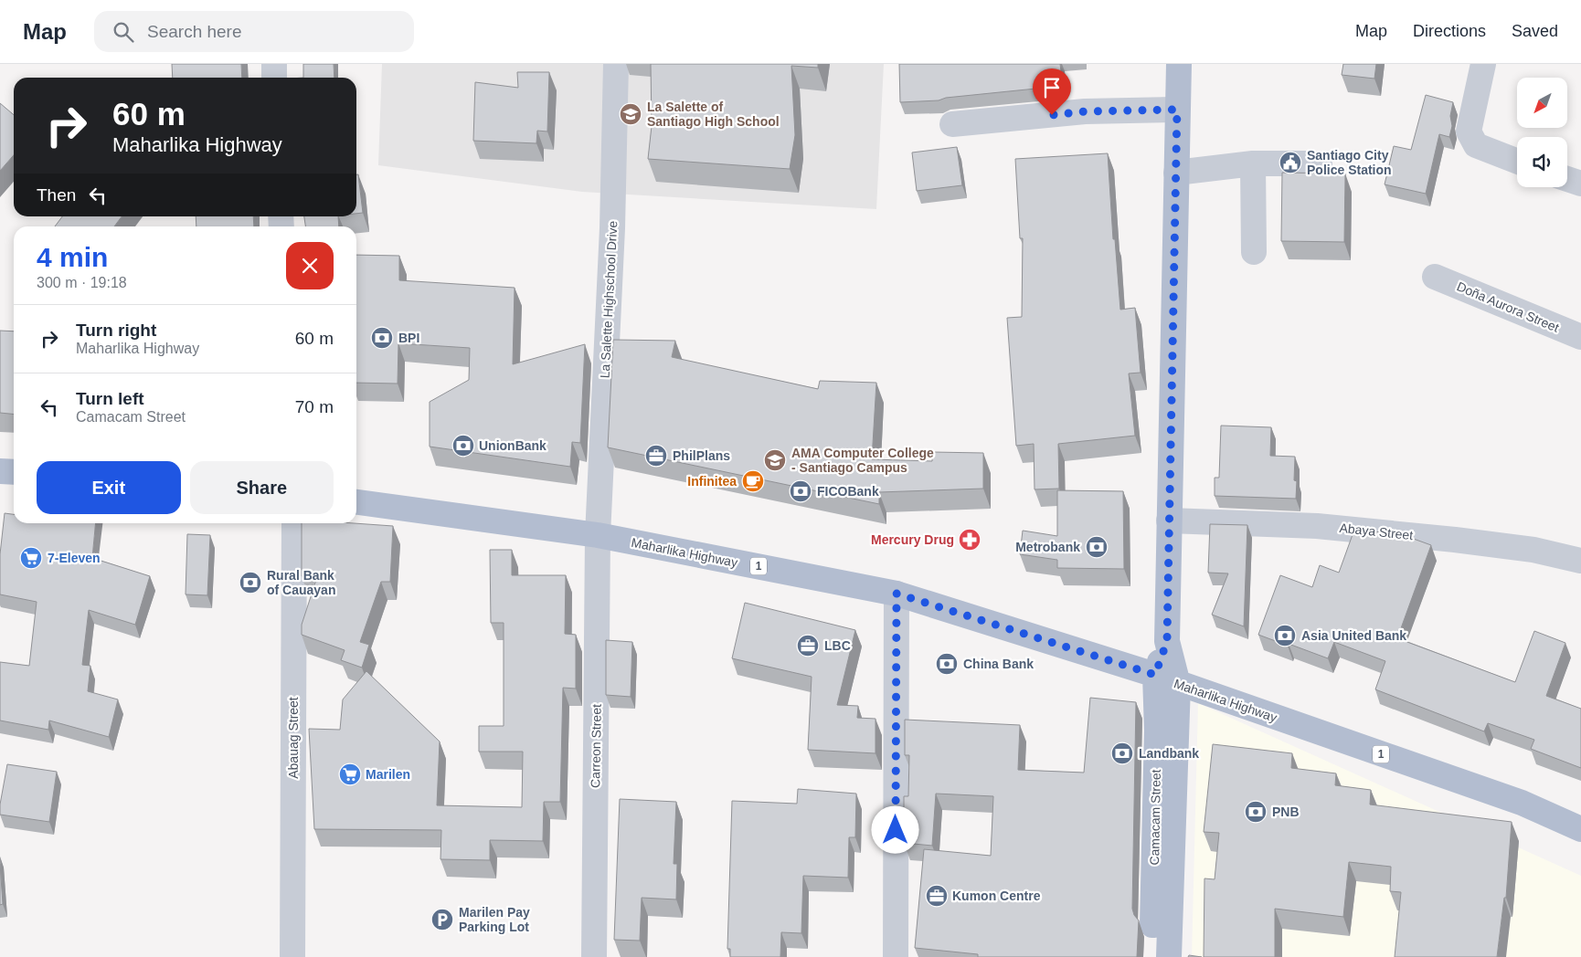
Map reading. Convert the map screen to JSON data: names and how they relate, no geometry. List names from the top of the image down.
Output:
{
  "streets": {
    "main road": ["Maharlika Highway", "1", "Camacam Street"],
    "street": [
      "La Salette Highschool Drive",
      "Doña Aurora Street",
      "Abaya Street",
      "Abauag Street",
      "Carreon Street"
    ]
  },
  "crossings": [
    ["La Salette Highschool Drive", "Maharlika Highway"],
    ["La Salette Highschool Drive", "Carreon Street"],
    ["Maharlika Highway", "Carreon Street"],
    ["Maharlika Highway", "Camacam Street"]
  ],
  "places": {
    "school or university": ["La Salette of Santiago High School", "AMA Computer College - Santiago Campus"],
    "public building": ["Santiago City Police Station"],
    "bank": [
      "BPI",
      "UnionBank",
      "FICOBank",
      "Metrobank",
      "Rural Bank of Cauayan",
      "Asia United Bank",
      "China Bank",
      "Landbank",
      "PNB"
    ],
    "office": ["PhilPlans", "LBC", "Kumon Centre"],
    "cafe": ["Infinitea"],
    "pharmacy": ["Mercury Drug"],
    "supermarket": ["7-Eleven", "Marilen"],
    "parking": ["Marilen Pay Parking Lot"]
  },
  "north": "bottom left",
  "page": {
    "header": "Map",
    "search": "Search here",
    "nav": ["Map", "Directions", "Saved"],
    "turn": ["60 m", "Maharlika Highway"],
    "then": "Then",
    "heading": ["4 min", "300 m · 19:18"],
    "list": [
      {
        "name": "Turn right",
        "note": "Maharlika Highway",
        "value": "60 m"
      },
      {
        "name": "Turn left",
        "note": "Camacam Street",
        "value": "70 m"
      }
    ],
    "buttons": ["Exit", "Share"]
  }
}
